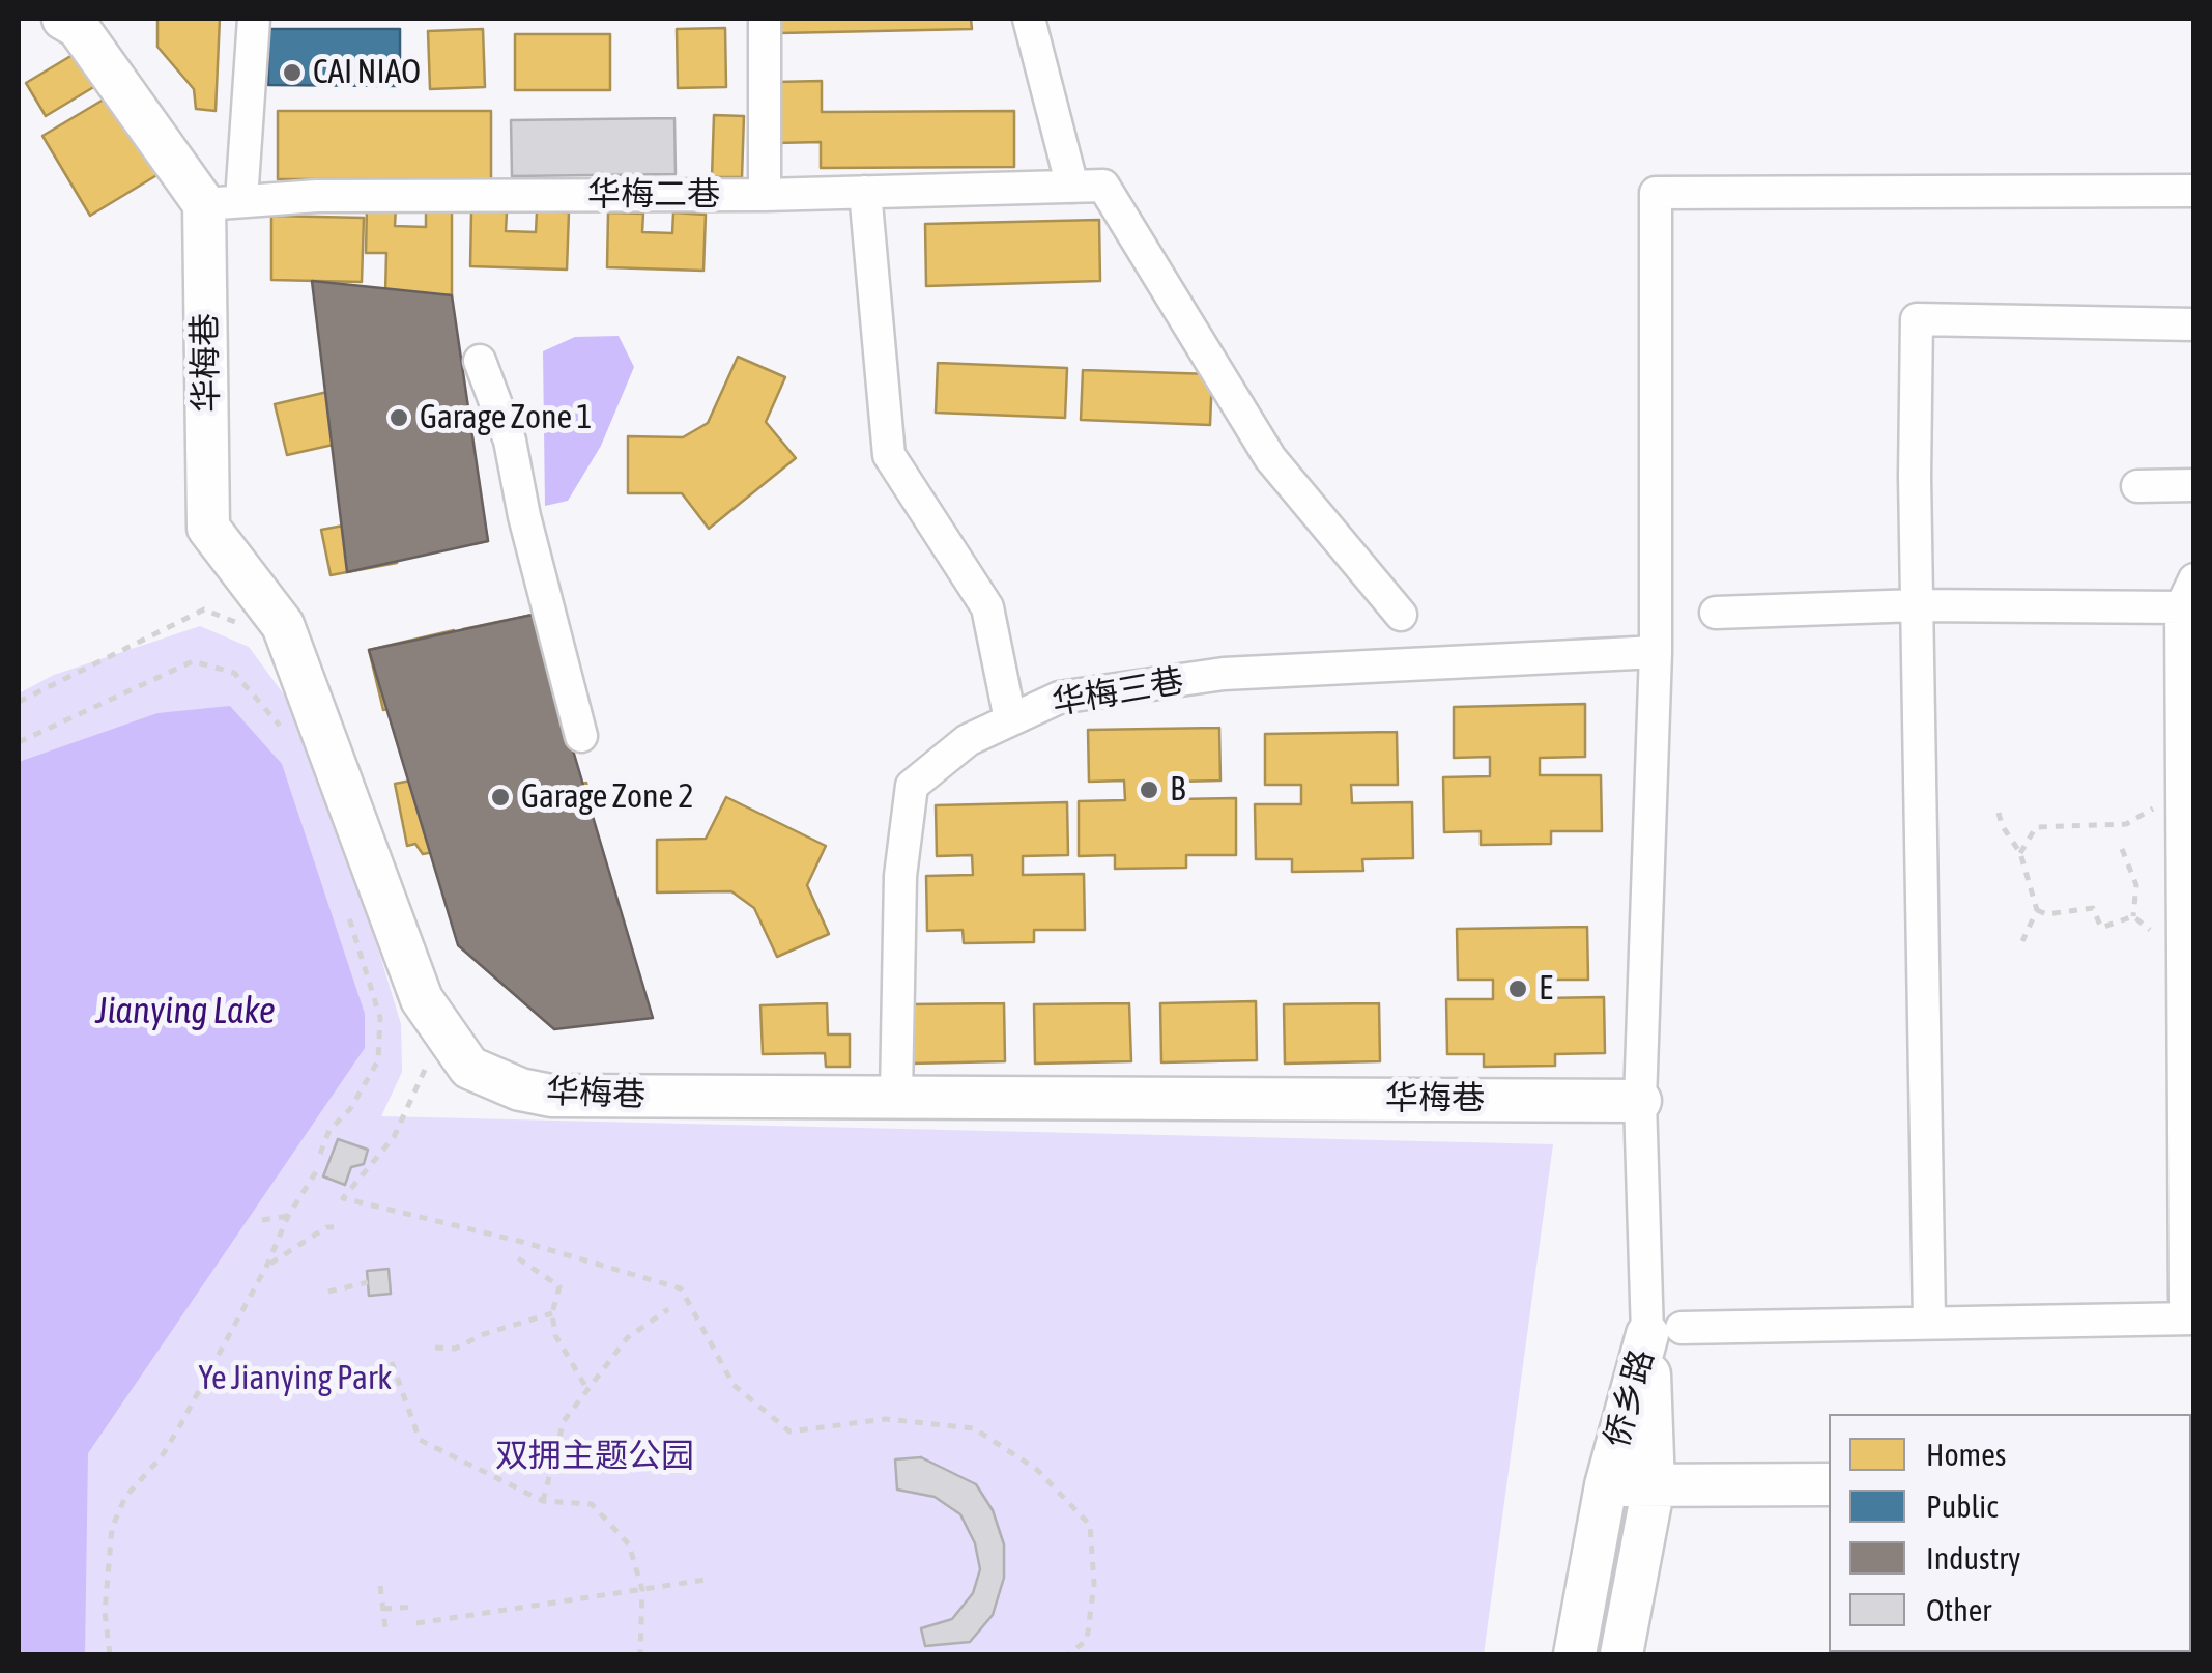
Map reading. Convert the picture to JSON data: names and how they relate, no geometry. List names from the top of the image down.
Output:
{
  "streets": {
    "street": [
      "华梅二巷",
      "华梅巷",
      "华梅三巷",
      "侨乡路"
    ]
  },
  "crossings": [
    ["华梅二巷", "华梅巷"],
    ["华梅巷", "华梅三巷"]
  ],
  "water": ["Jianying Lake"],
  "parks": ["Ye Jianying Park", "双拥主题公园"],
  "places": [
    "CAI NIAO",
    "Garage Zone 1",
    "B",
    "Garage Zone 2",
    "E"
  ],
  "legend": [
    "Homes",
    "Public",
    "Industry",
    "Other"
  ]
}
